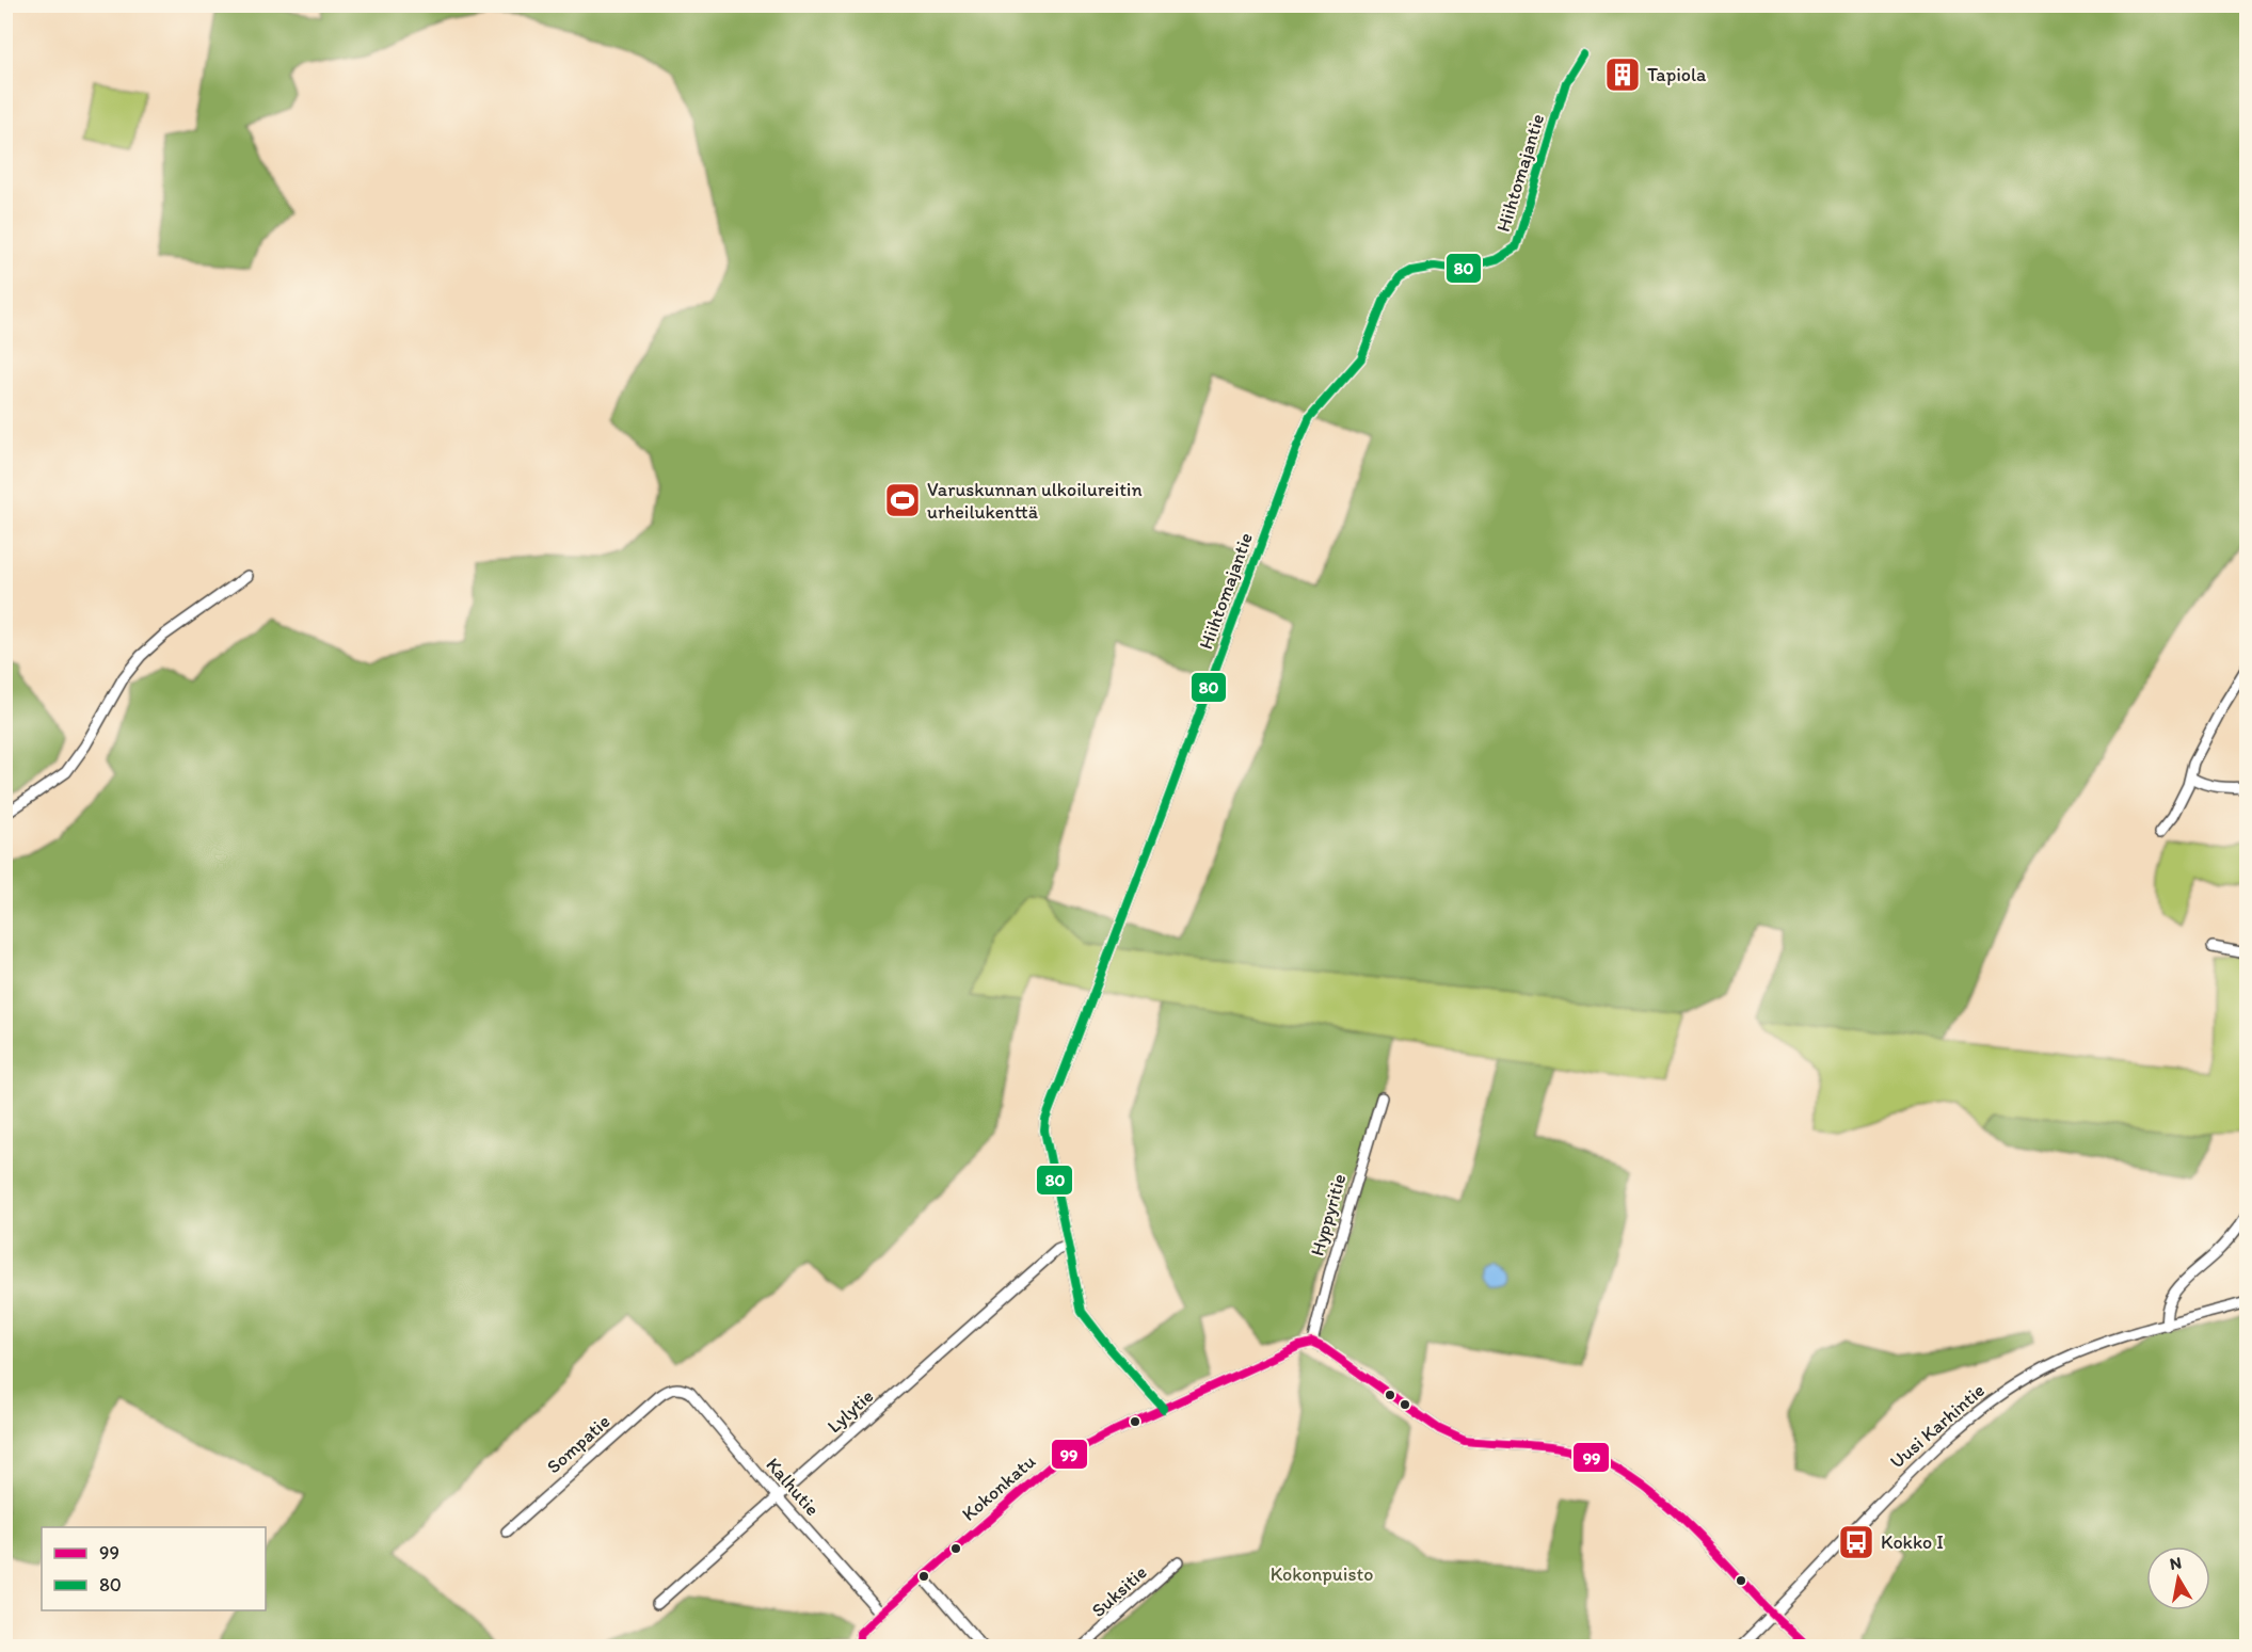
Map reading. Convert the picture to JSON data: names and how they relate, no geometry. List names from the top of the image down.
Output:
{
  "streets": {
    "street": [
      "Hiihtomajantie",
      "Hyppyritie",
      "Lylytie",
      "Uusi Karhintie",
      "Sompatie",
      "Kalhutie",
      "Kokonkatu",
      "Suksitie"
    ]
  },
  "crossings": [
    ["Hiihtomajantie", "Lylytie"],
    ["Hiihtomajantie", "Kokonkatu"],
    ["Hyppyritie", "Kokonkatu"],
    ["Lylytie", "Kalhutie"],
    ["Sompatie", "Kalhutie"],
    ["Kalhutie", "Kokonkatu"]
  ],
  "parks": ["Kokonpuisto"],
  "places": {
    "building": ["Tapiola"],
    "sports": ["Varuskunnan ulkoilureitin urheilukenttä"],
    "bus stop": ["Kokko I"]
  },
  "lines": ["transit line 80", "transit line 99"],
  "legend": ["99", "80"],
  "north": "top"
}
